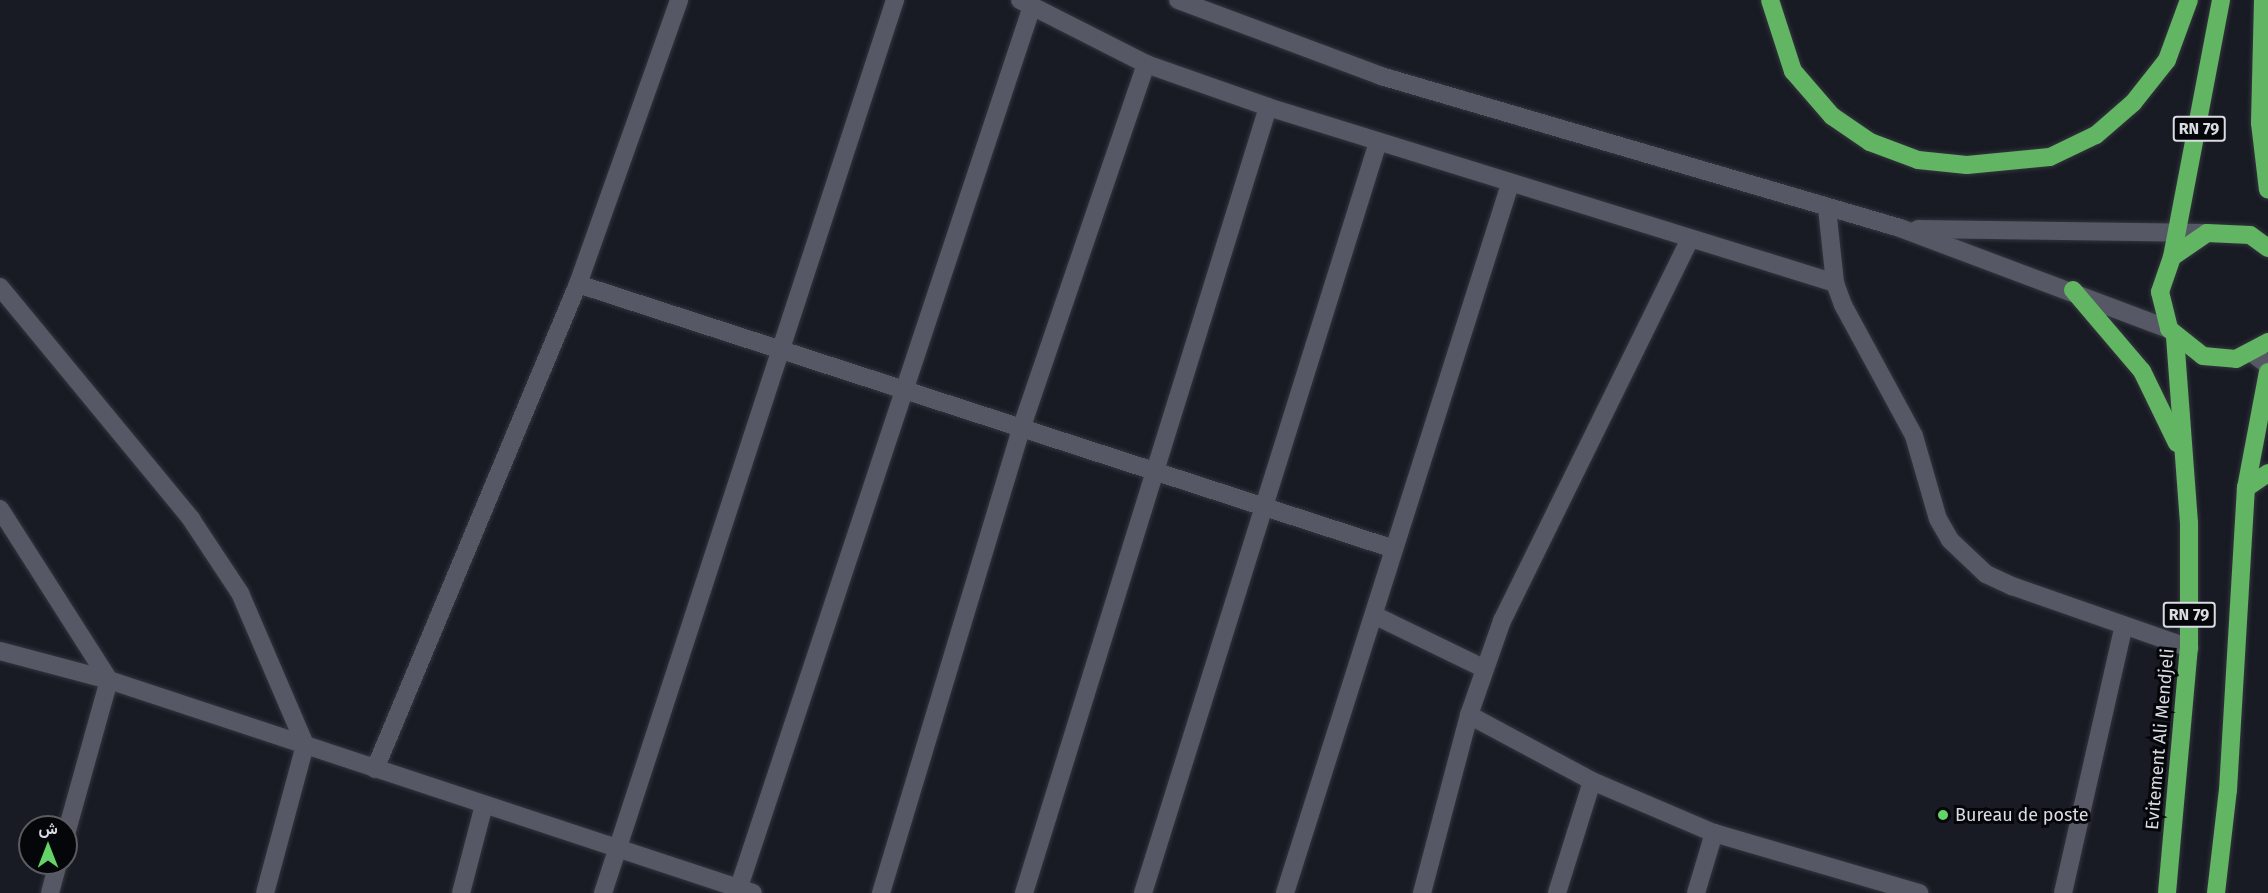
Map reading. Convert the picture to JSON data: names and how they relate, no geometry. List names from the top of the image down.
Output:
{
  "streets": {
    "highway": ["RN 79", "Evitement Ali Mendjeli"]
  },
  "crossings": [
    ["RN 79", "Evitement Ali Mendjeli"]
  ],
  "places": ["Bureau de poste"],
  "north": "top"
}
